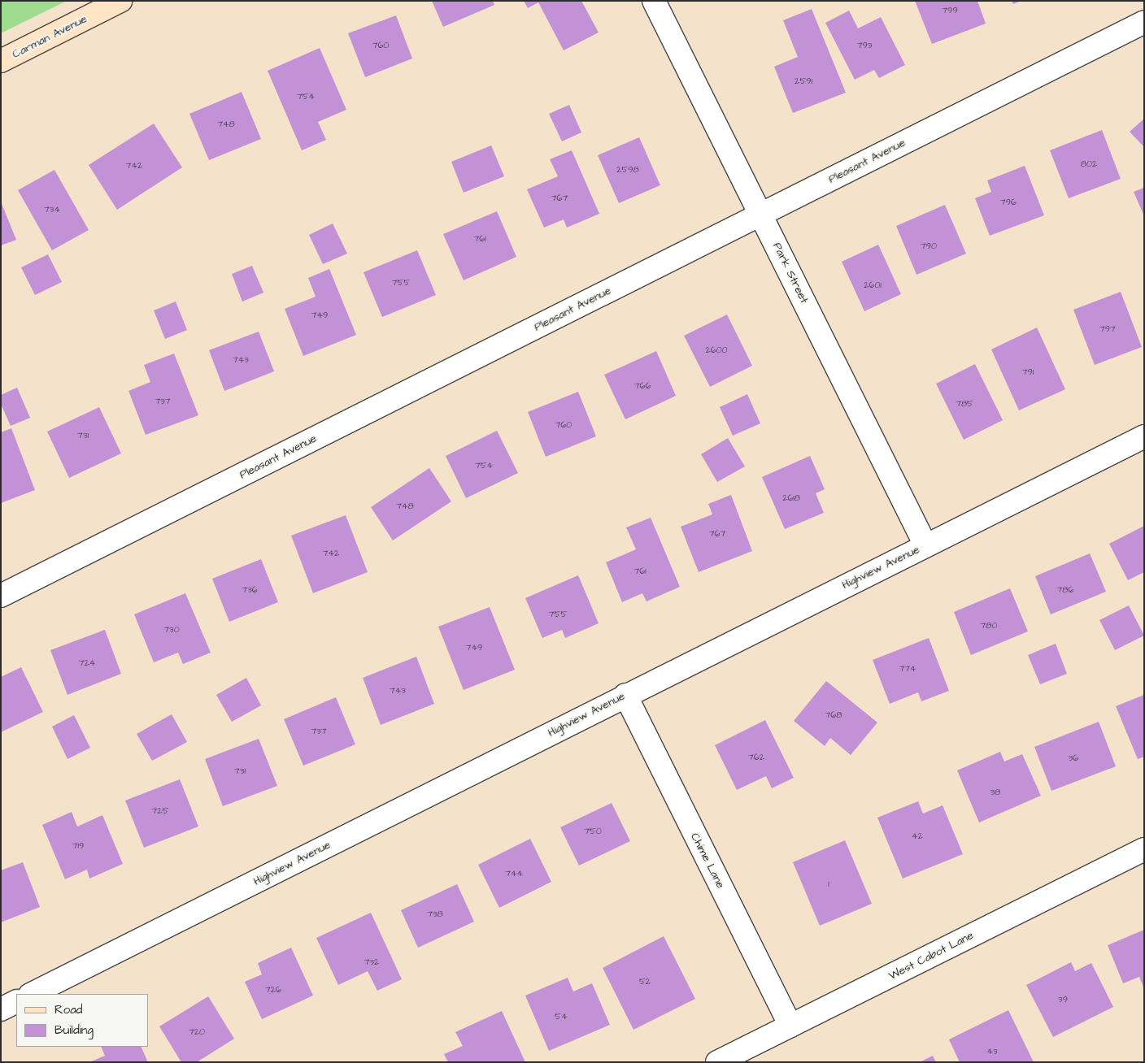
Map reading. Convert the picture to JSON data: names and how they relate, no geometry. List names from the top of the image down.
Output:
{
  "streets": {
    "main road": ["Carman Avenue"],
    "street": [
      "Pleasant Avenue",
      "Park Street",
      "Highview Avenue",
      "Chime Lane",
      "West Cabot Lane"
    ]
  },
  "crossings": [
    ["Pleasant Avenue", "Park Street"],
    ["Park Street", "Highview Avenue"],
    ["Highview Avenue", "Chime Lane"],
    ["Chime Lane", "West Cabot Lane"]
  ],
  "house_numbers": [
    "799",
    "760",
    "793",
    "2591",
    "754",
    "748",
    "802",
    "742",
    "2598",
    "767",
    "796",
    "734",
    "761",
    "790",
    "755",
    "2601",
    "749",
    "797",
    "2600",
    "743",
    "791",
    "766",
    "737",
    "785",
    "760",
    "731",
    "754",
    "2618",
    "748",
    "767",
    "742",
    "761",
    "736",
    "786",
    "755",
    "780",
    "730",
    "749",
    "724",
    "774",
    "743",
    "768",
    "737",
    "762",
    "36",
    "731",
    "38",
    "725",
    "750",
    "42",
    "719",
    "744",
    "1",
    "738",
    "732",
    "52",
    "726",
    "39",
    "54",
    "720",
    "43"
  ],
  "legend": ["Road", "Building"]
}
